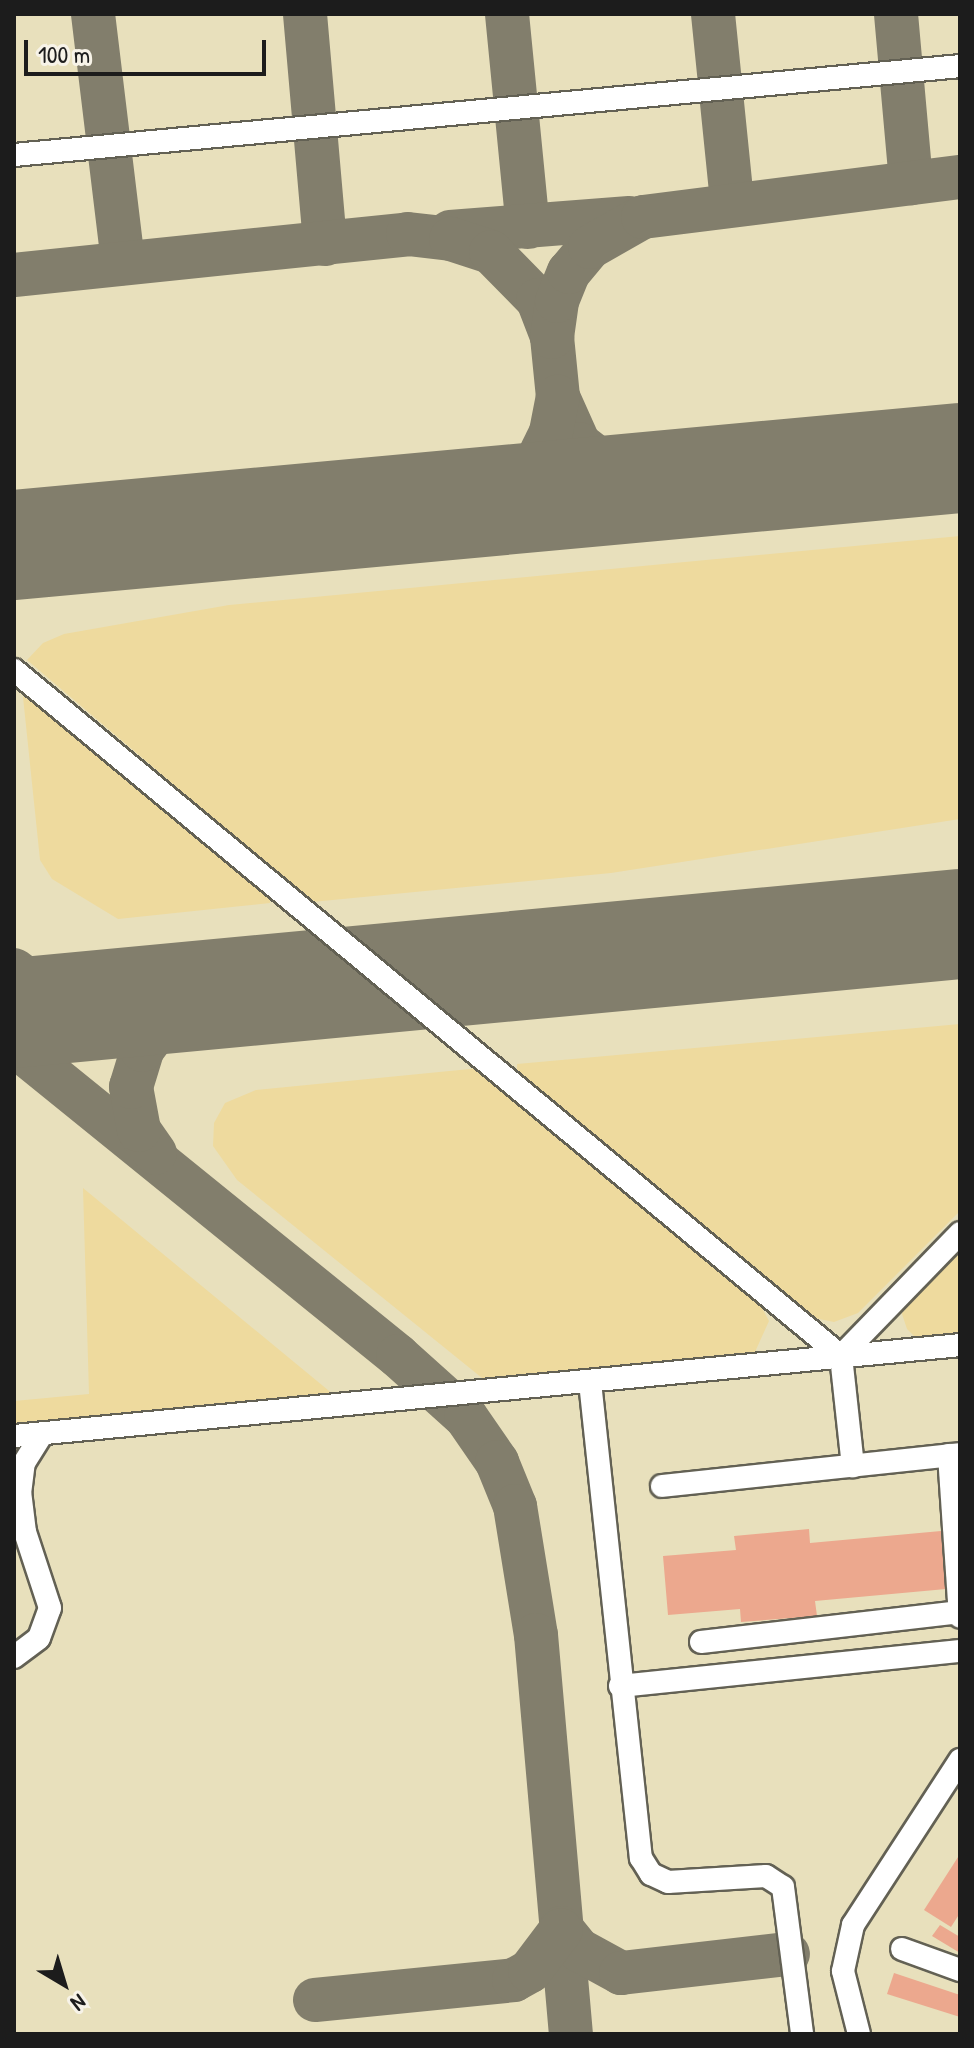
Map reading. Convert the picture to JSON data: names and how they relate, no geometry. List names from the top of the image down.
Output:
{
  "scale_bar": "100 m",
  "north": "bottom right"
}
